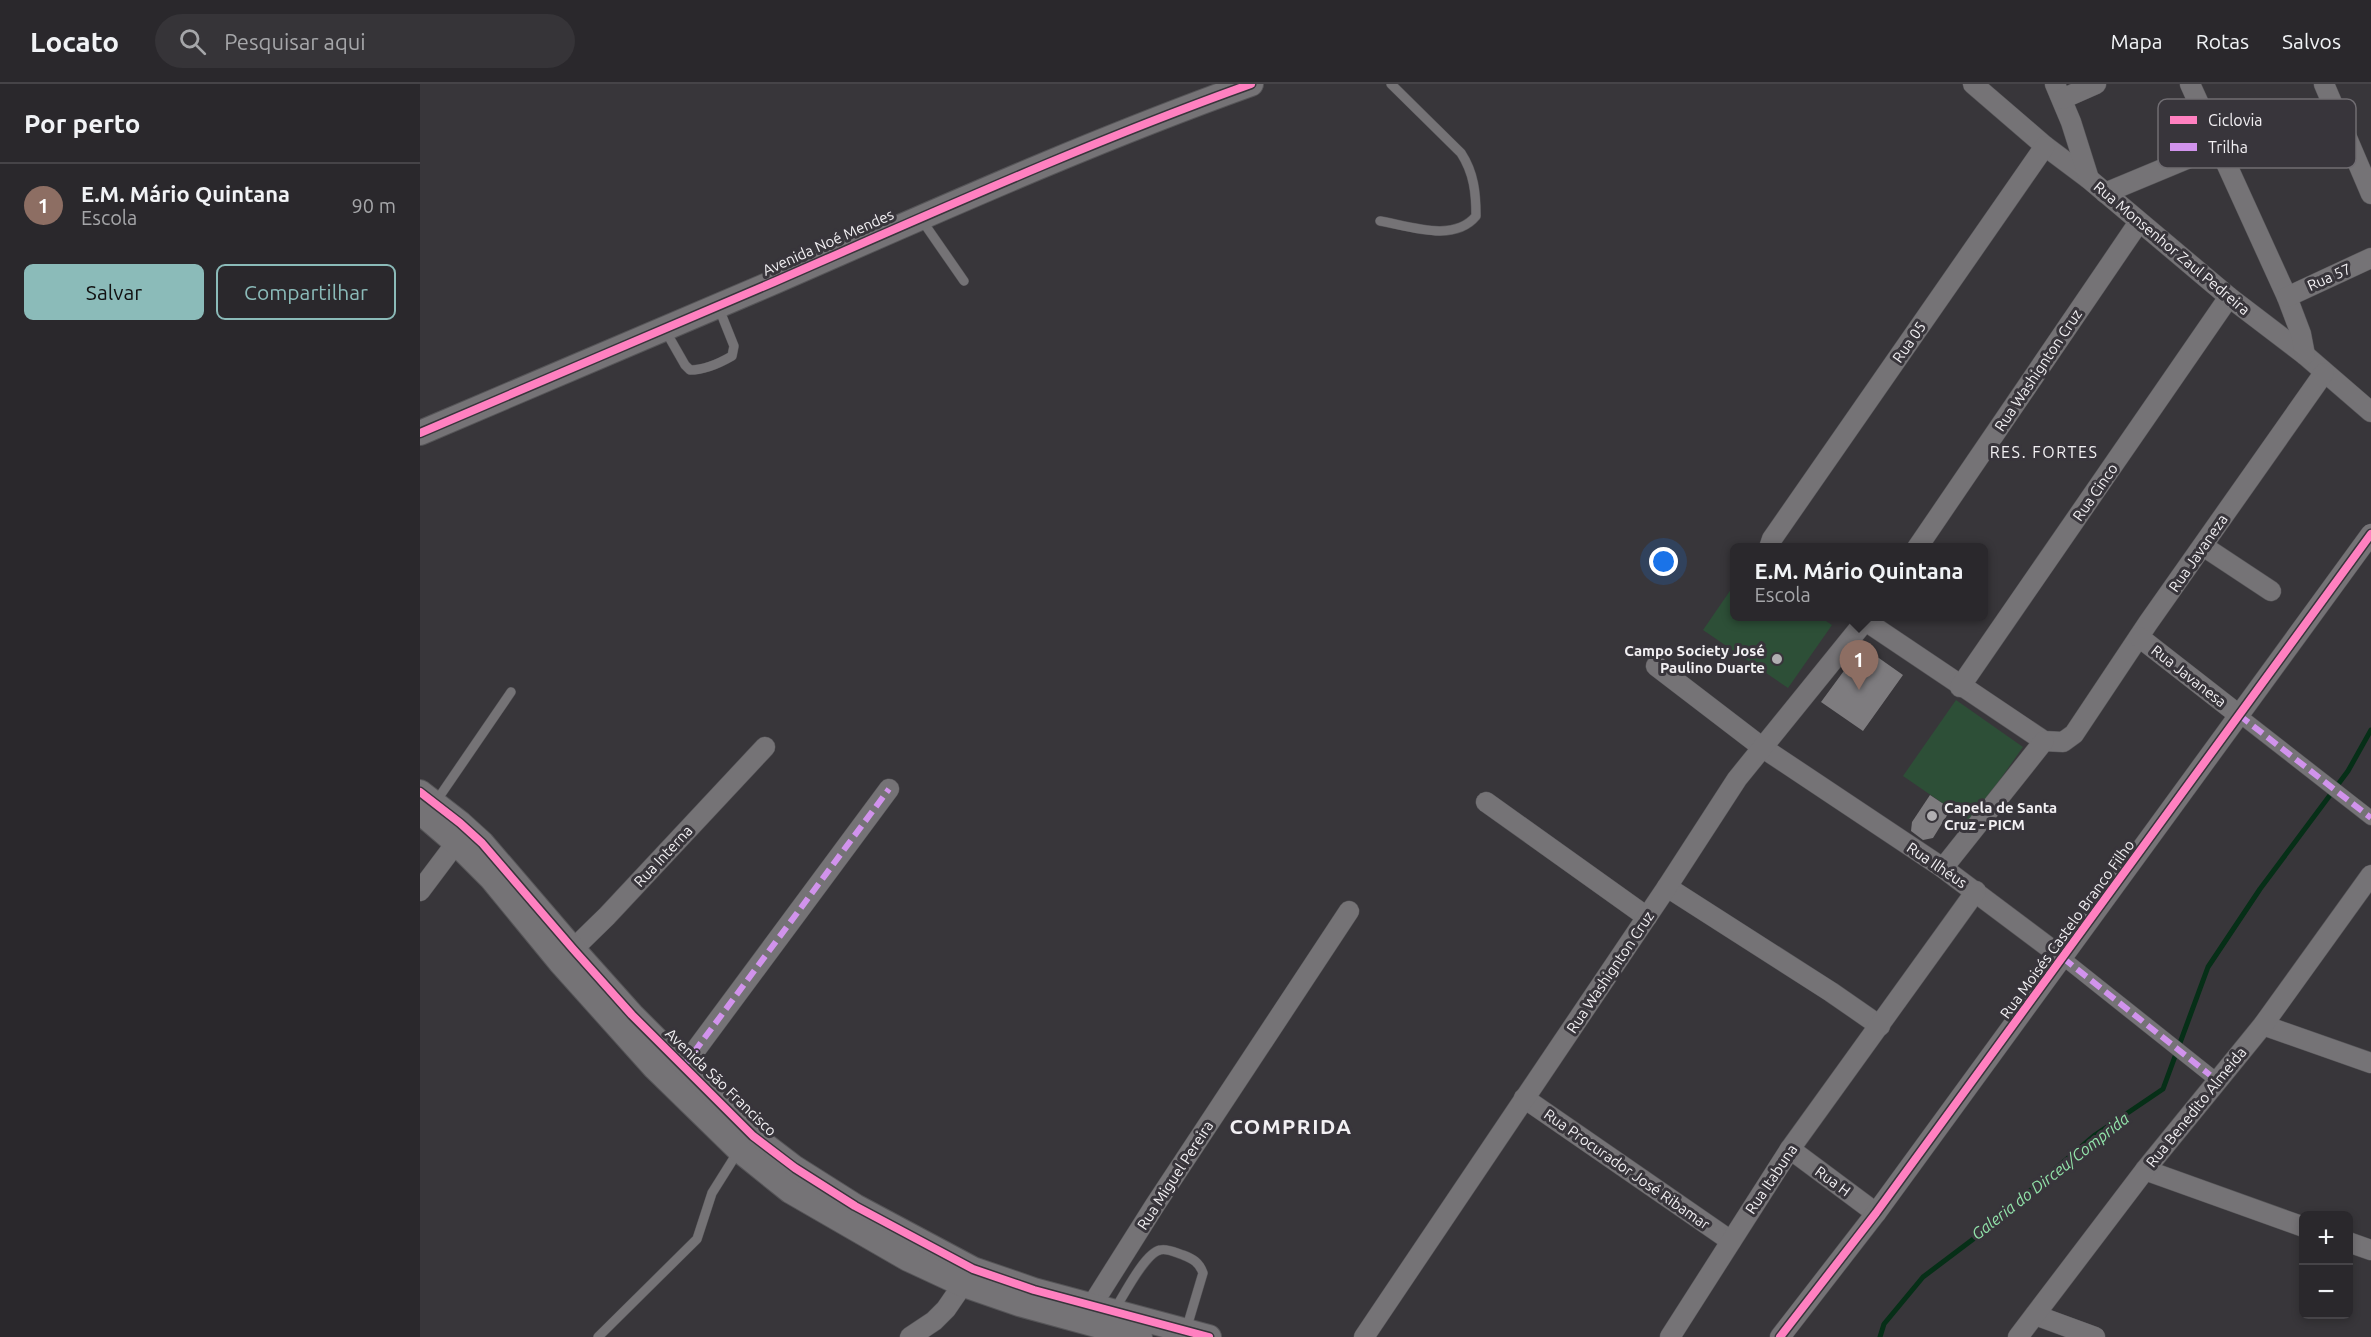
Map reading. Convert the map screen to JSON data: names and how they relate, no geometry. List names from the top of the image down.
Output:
{
  "streets": {
    "street": [
      "Avenida Noé Mendes",
      "Rua Monsenhor Zaul Pedreira",
      "Rua 57",
      "Rua 05",
      "Rua Washignton Cruz",
      "Rua Cinco",
      "Rua Javaneza",
      "Rua Javanesa",
      "Rua Interna",
      "Rua Ilhéus",
      "Rua Moisés Castelo Branco Filho",
      "Avenida São Francisco",
      "Rua Benedito Almeida",
      "Rua Procurador José Ribamar",
      "Rua Miguel Pereira",
      "Rua Itabuna",
      "Rua H"
    ]
  },
  "crossings": [
    ["Rua Monsenhor Zaul Pedreira", "Rua 05"],
    ["Rua Monsenhor Zaul Pedreira", "Rua Washignton Cruz"],
    ["Rua Monsenhor Zaul Pedreira", "Rua Cinco"],
    ["Rua Monsenhor Zaul Pedreira", "Rua Javaneza"],
    ["Rua Washignton Cruz", "Rua Ilhéus"],
    ["Rua Washignton Cruz", "Rua Procurador José Ribamar"],
    ["Rua Javaneza", "Rua Javanesa"],
    ["Rua Javanesa", "Rua Moisés Castelo Branco Filho"],
    ["Rua Interna", "Avenida São Francisco"],
    ["Rua Ilhéus", "Rua Moisés Castelo Branco Filho"],
    ["Rua Ilhéus", "Rua Itabuna"],
    ["Rua Moisés Castelo Branco Filho", "Rua H"],
    ["Avenida São Francisco", "Rua Miguel Pereira"],
    ["Rua Procurador José Ribamar", "Rua Itabuna"],
    ["Rua Itabuna", "Rua H"]
  ],
  "districts": ["RES. FORTES", "COMPRIDA"],
  "water": ["Galeria do Dirceu/Comprida"],
  "places": ["Campo Society José Paulino Duarte", "Capela de Santa Cruz - PICM"],
  "legend": ["Ciclovia", "Trilha"],
  "page": {
    "header": "Locato",
    "search": "Pesquisar aqui",
    "nav": ["Mapa", "Rotas", "Salvos"],
    "heading": "Por perto",
    "list": [
      {
        "mark": "1",
        "name": "E.M. Mário Quintana",
        "note": "Escola",
        "value": "90 m"
      }
    ],
    "buttons": ["Salvar", "Compartilhar"],
    "popup": ["E.M. Mário Quintana", "Escola"],
    "pins": "1",
    "map_buttons": ["+", "−"]
  }
}
